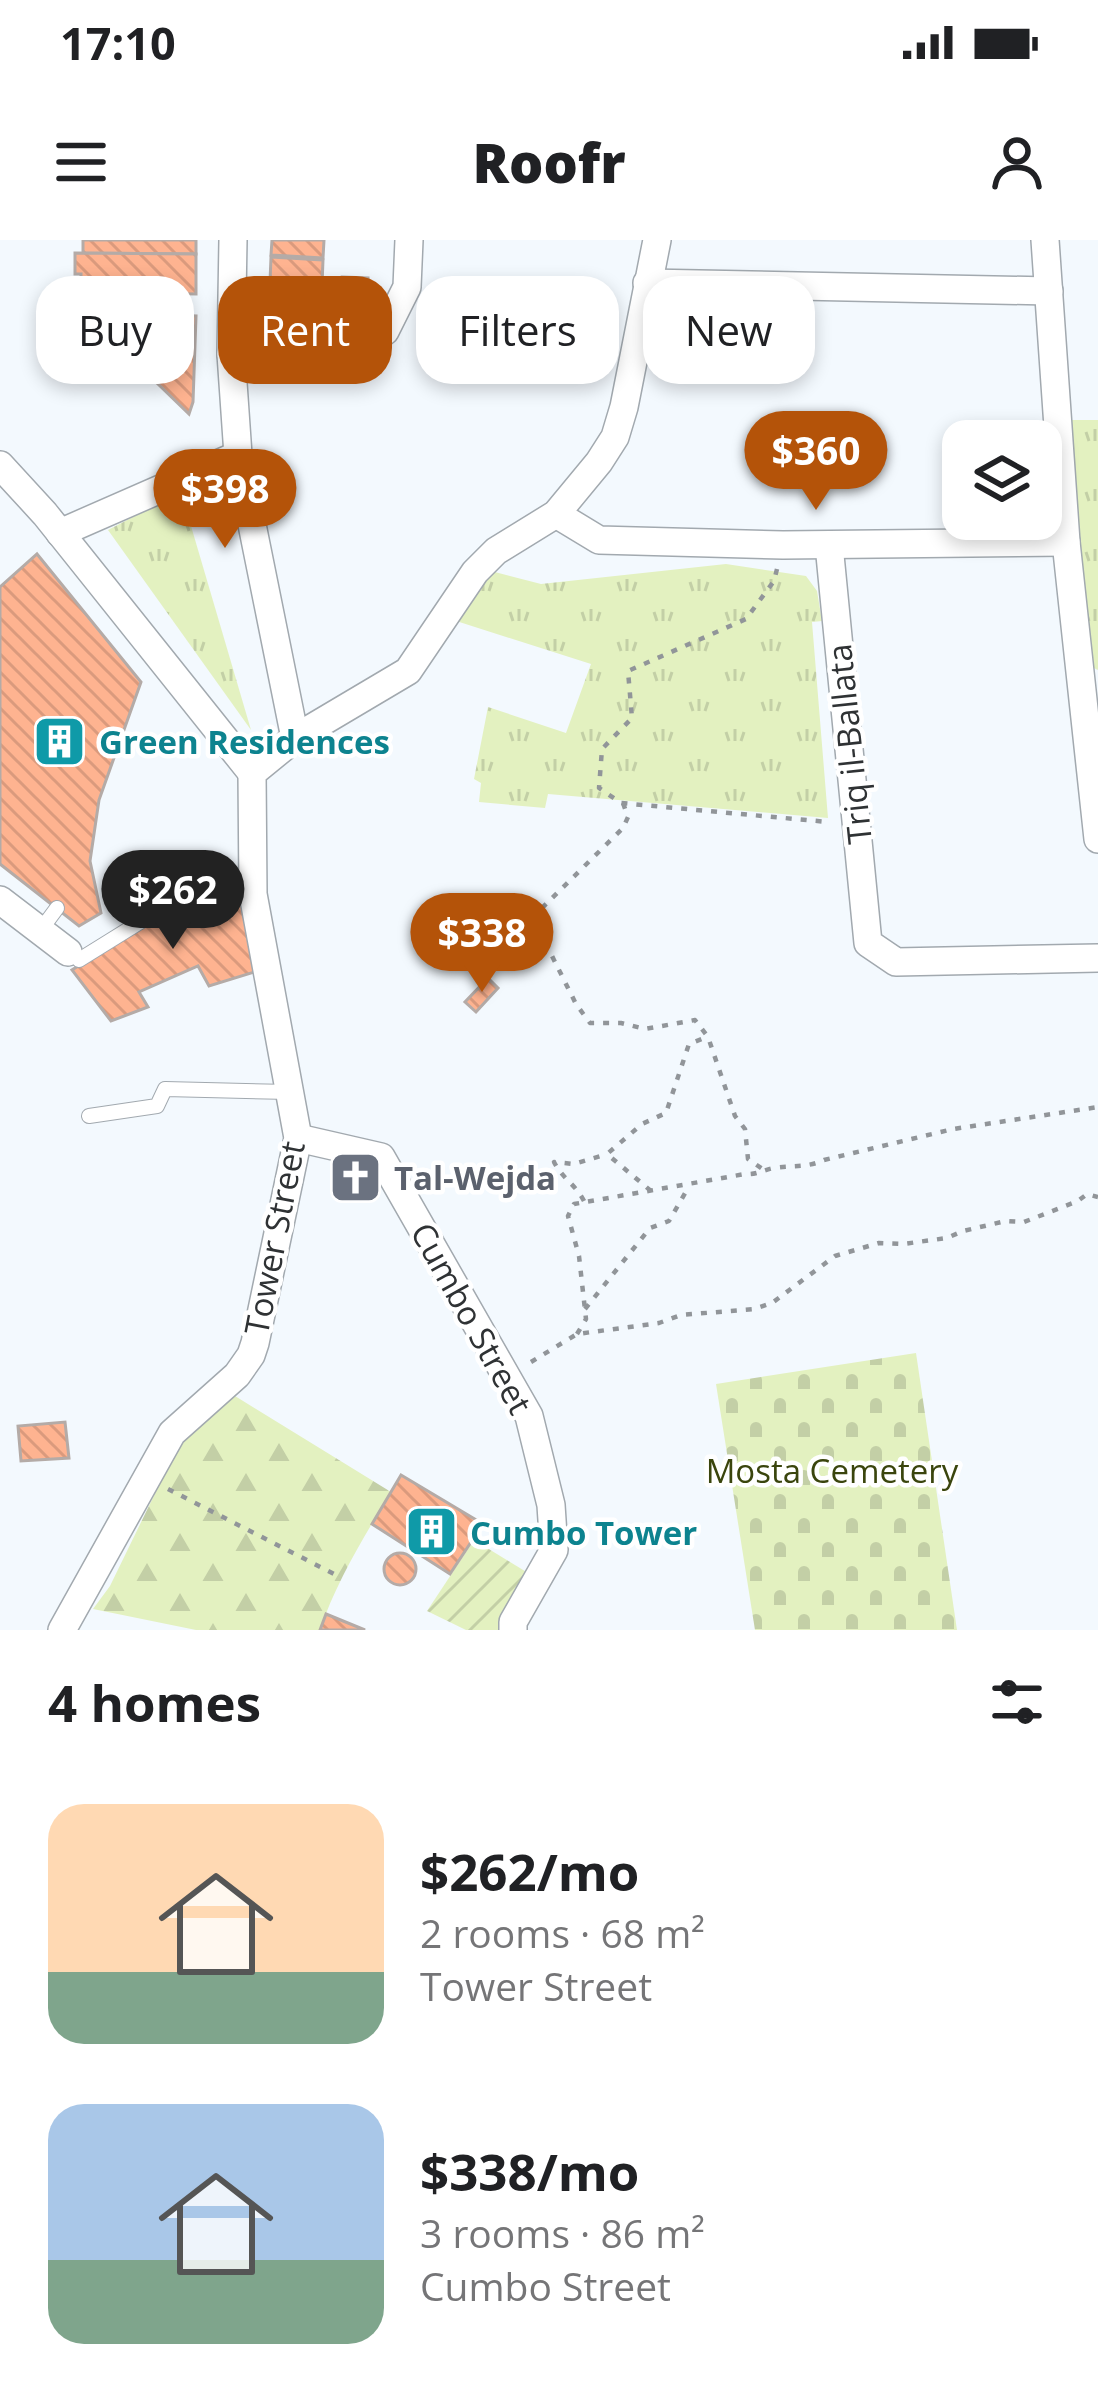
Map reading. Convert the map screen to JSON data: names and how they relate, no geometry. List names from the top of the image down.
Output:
{
  "streets": {
    "street": ["Triq il-Ballata", "Tower Street", "Cumbo Street"]
  },
  "crossings": [
    ["Tower Street", "Cumbo Street"]
  ],
  "parks": ["Mosta Cemetery"],
  "places": {
    "building": ["Green Residences", "Cumbo Tower"],
    "church": ["Tal-Wejda"]
  },
  "page": {
    "status": "17:10",
    "header": "Roofr",
    "chip": [
      "Buy",
      "Rent",
      "Filters",
      "New"
    ],
    "price": [
      "$360",
      "$398",
      "$262",
      "$338"
    ],
    "heading": "4 homes",
    "list": [
      {
        "name": "$262/mo",
        "note": "2 rooms · 68 m² · Tower Street"
      },
      {
        "name": "$338/mo",
        "note": "3 rooms · 86 m² · Cumbo Street"
      }
    ]
  }
}
